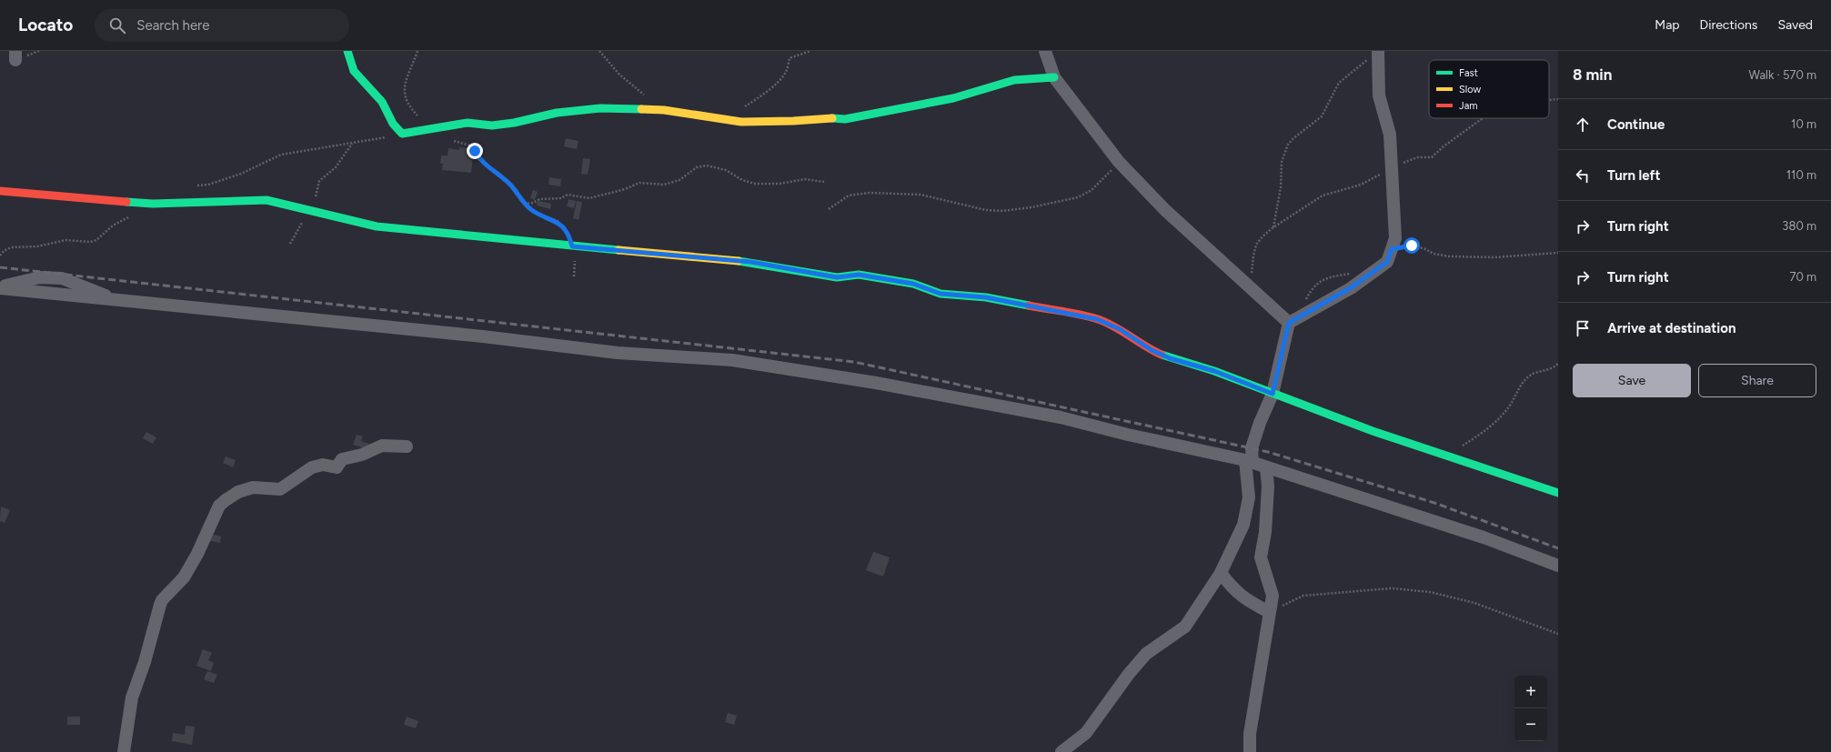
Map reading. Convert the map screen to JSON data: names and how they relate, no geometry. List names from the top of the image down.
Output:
{
  "legend": ["Fast", "Slow", "Jam"],
  "page": {
    "header": "Locato",
    "search": "Search here",
    "nav": ["Map", "Directions", "Saved"],
    "heading": ["8 min", "Walk · 570 m"],
    "list": [
      ["Continue", "10 m"],
      ["Turn left", "110 m"],
      ["Turn right", "380 m"],
      ["Turn right", "70 m"],
      "Arrive at destination"
    ],
    "buttons": ["Save", "Share"],
    "map_buttons": ["+", "−"]
  }
}
